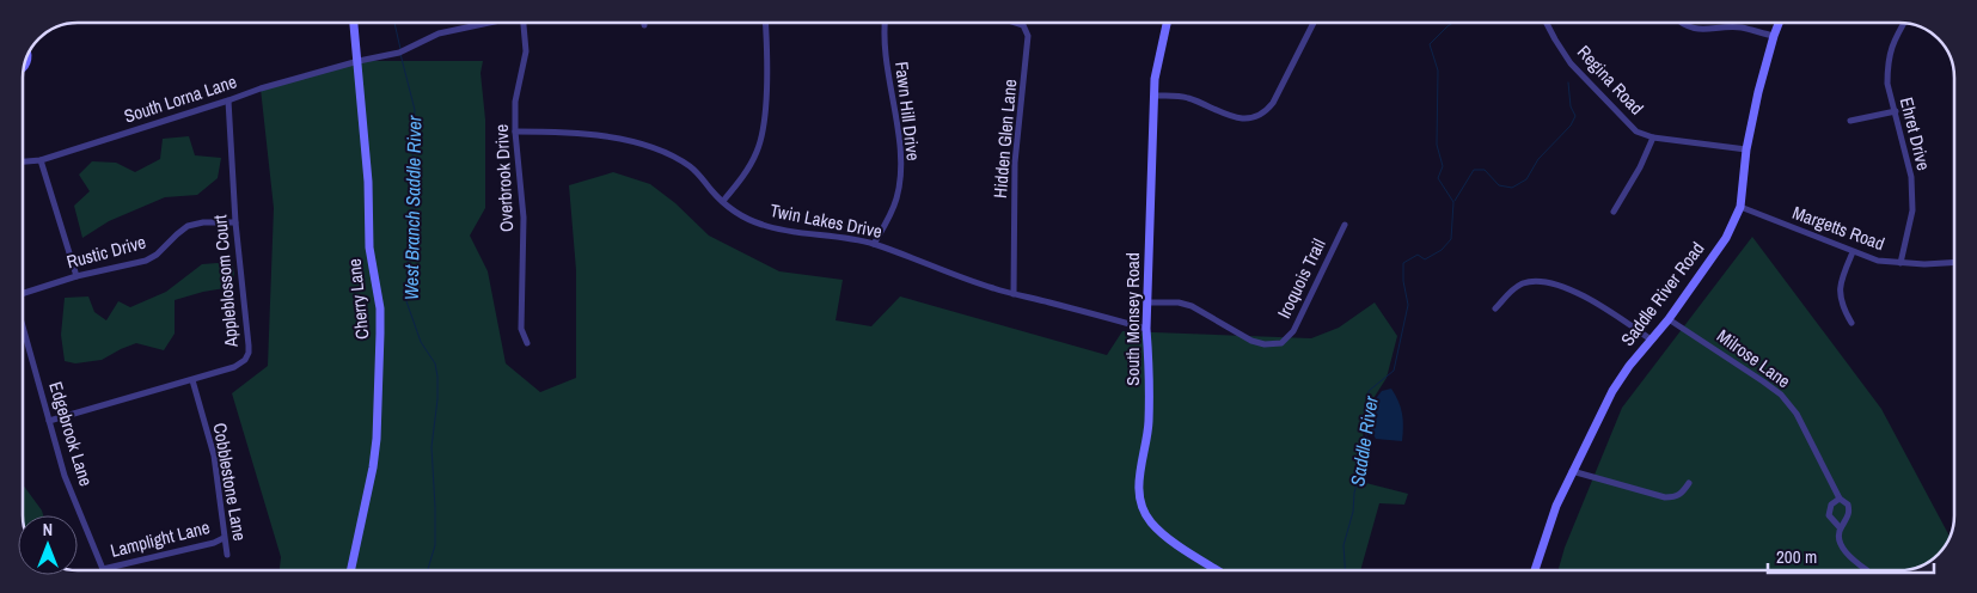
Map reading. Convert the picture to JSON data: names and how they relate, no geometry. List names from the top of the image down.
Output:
{
  "streets": {
    "street": [
      "Regina Road",
      "South Lorna Lane",
      "Fawn Hill Drive",
      "Ehret Drive",
      "Hidden Glen Lane",
      "Overbrook Drive",
      "Twin Lakes Drive",
      "Margetts Road",
      "Rustic Drive",
      "Iroquois Trail",
      "Appleblossom Court",
      "Saddle River Road",
      "Cherry Lane",
      "South Monsey Road",
      "Milrose Lane",
      "Edgebrook Lane",
      "Cobblestone Lane",
      "Lamplight Lane"
    ]
  },
  "crossings": [
    ["Regina Road", "Saddle River Road"],
    ["South Lorna Lane", "Appleblossom Court"],
    ["South Lorna Lane", "Cherry Lane"],
    ["Fawn Hill Drive", "Twin Lakes Drive"],
    ["Ehret Drive", "Margetts Road"],
    ["Hidden Glen Lane", "Twin Lakes Drive"],
    ["Overbrook Drive", "Twin Lakes Drive"],
    ["Twin Lakes Drive", "South Monsey Road"],
    ["Margetts Road", "Saddle River Road"],
    ["Rustic Drive", "Appleblossom Court"],
    ["Iroquois Trail", "South Monsey Road"],
    ["Appleblossom Court", "Edgebrook Lane"],
    ["Appleblossom Court", "Cobblestone Lane"],
    ["Saddle River Road", "Milrose Lane"],
    ["Edgebrook Lane", "Lamplight Lane"],
    ["Cobblestone Lane", "Lamplight Lane"]
  ],
  "water": ["West Branch Saddle River", "Saddle River"],
  "scale_bar": "200 m",
  "north": "top"
}
